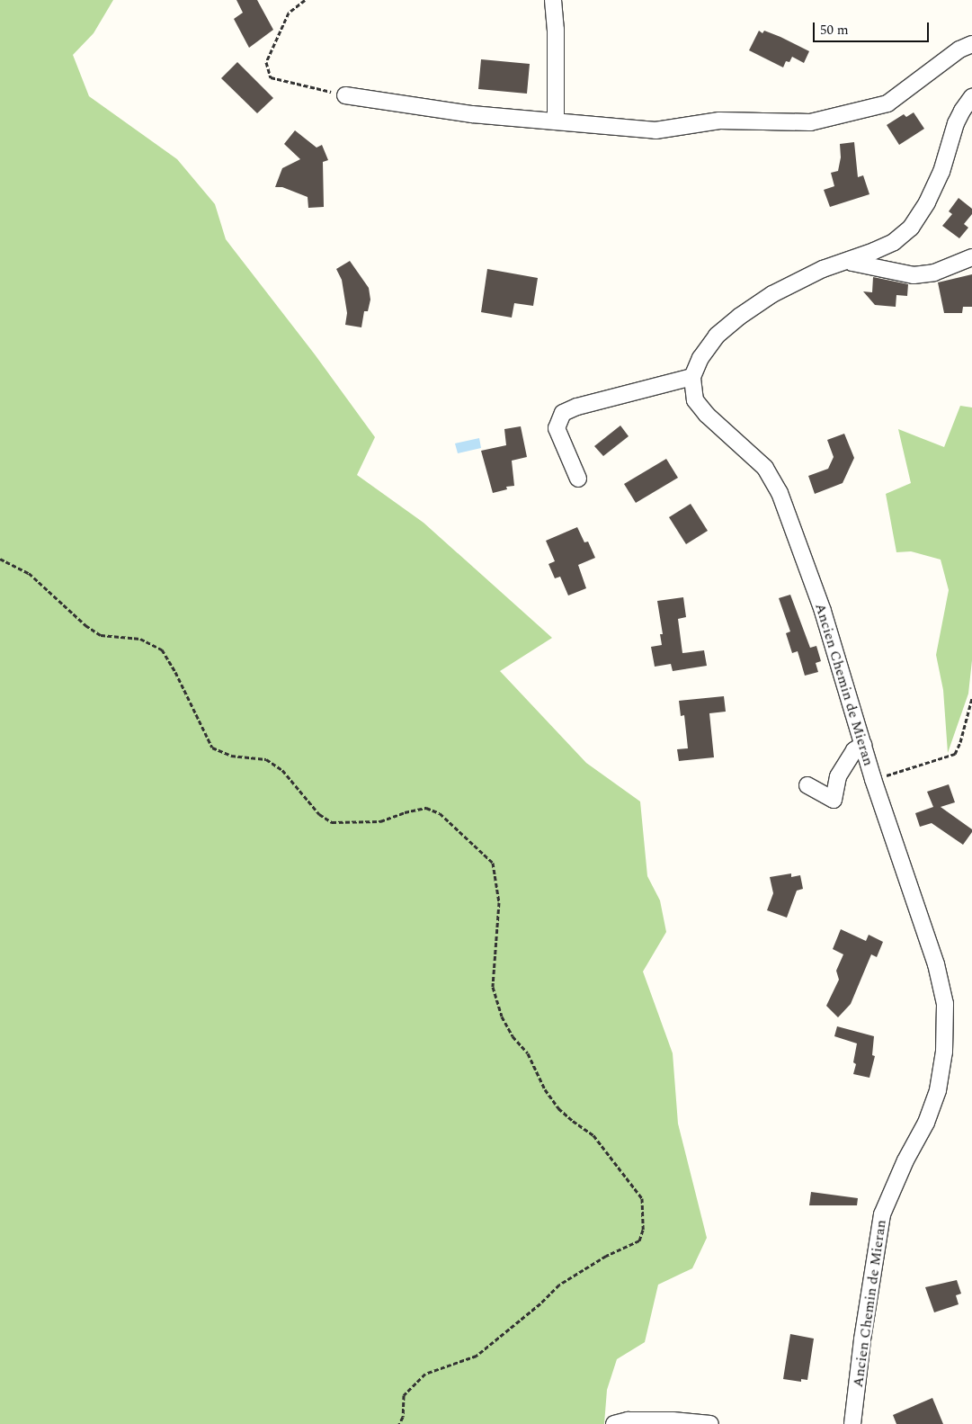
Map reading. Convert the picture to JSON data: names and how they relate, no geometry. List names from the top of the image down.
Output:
{
  "streets": {
    "street": ["Ancien Chemin de Mieran"]
  },
  "scale_bar": "50 m"
}
